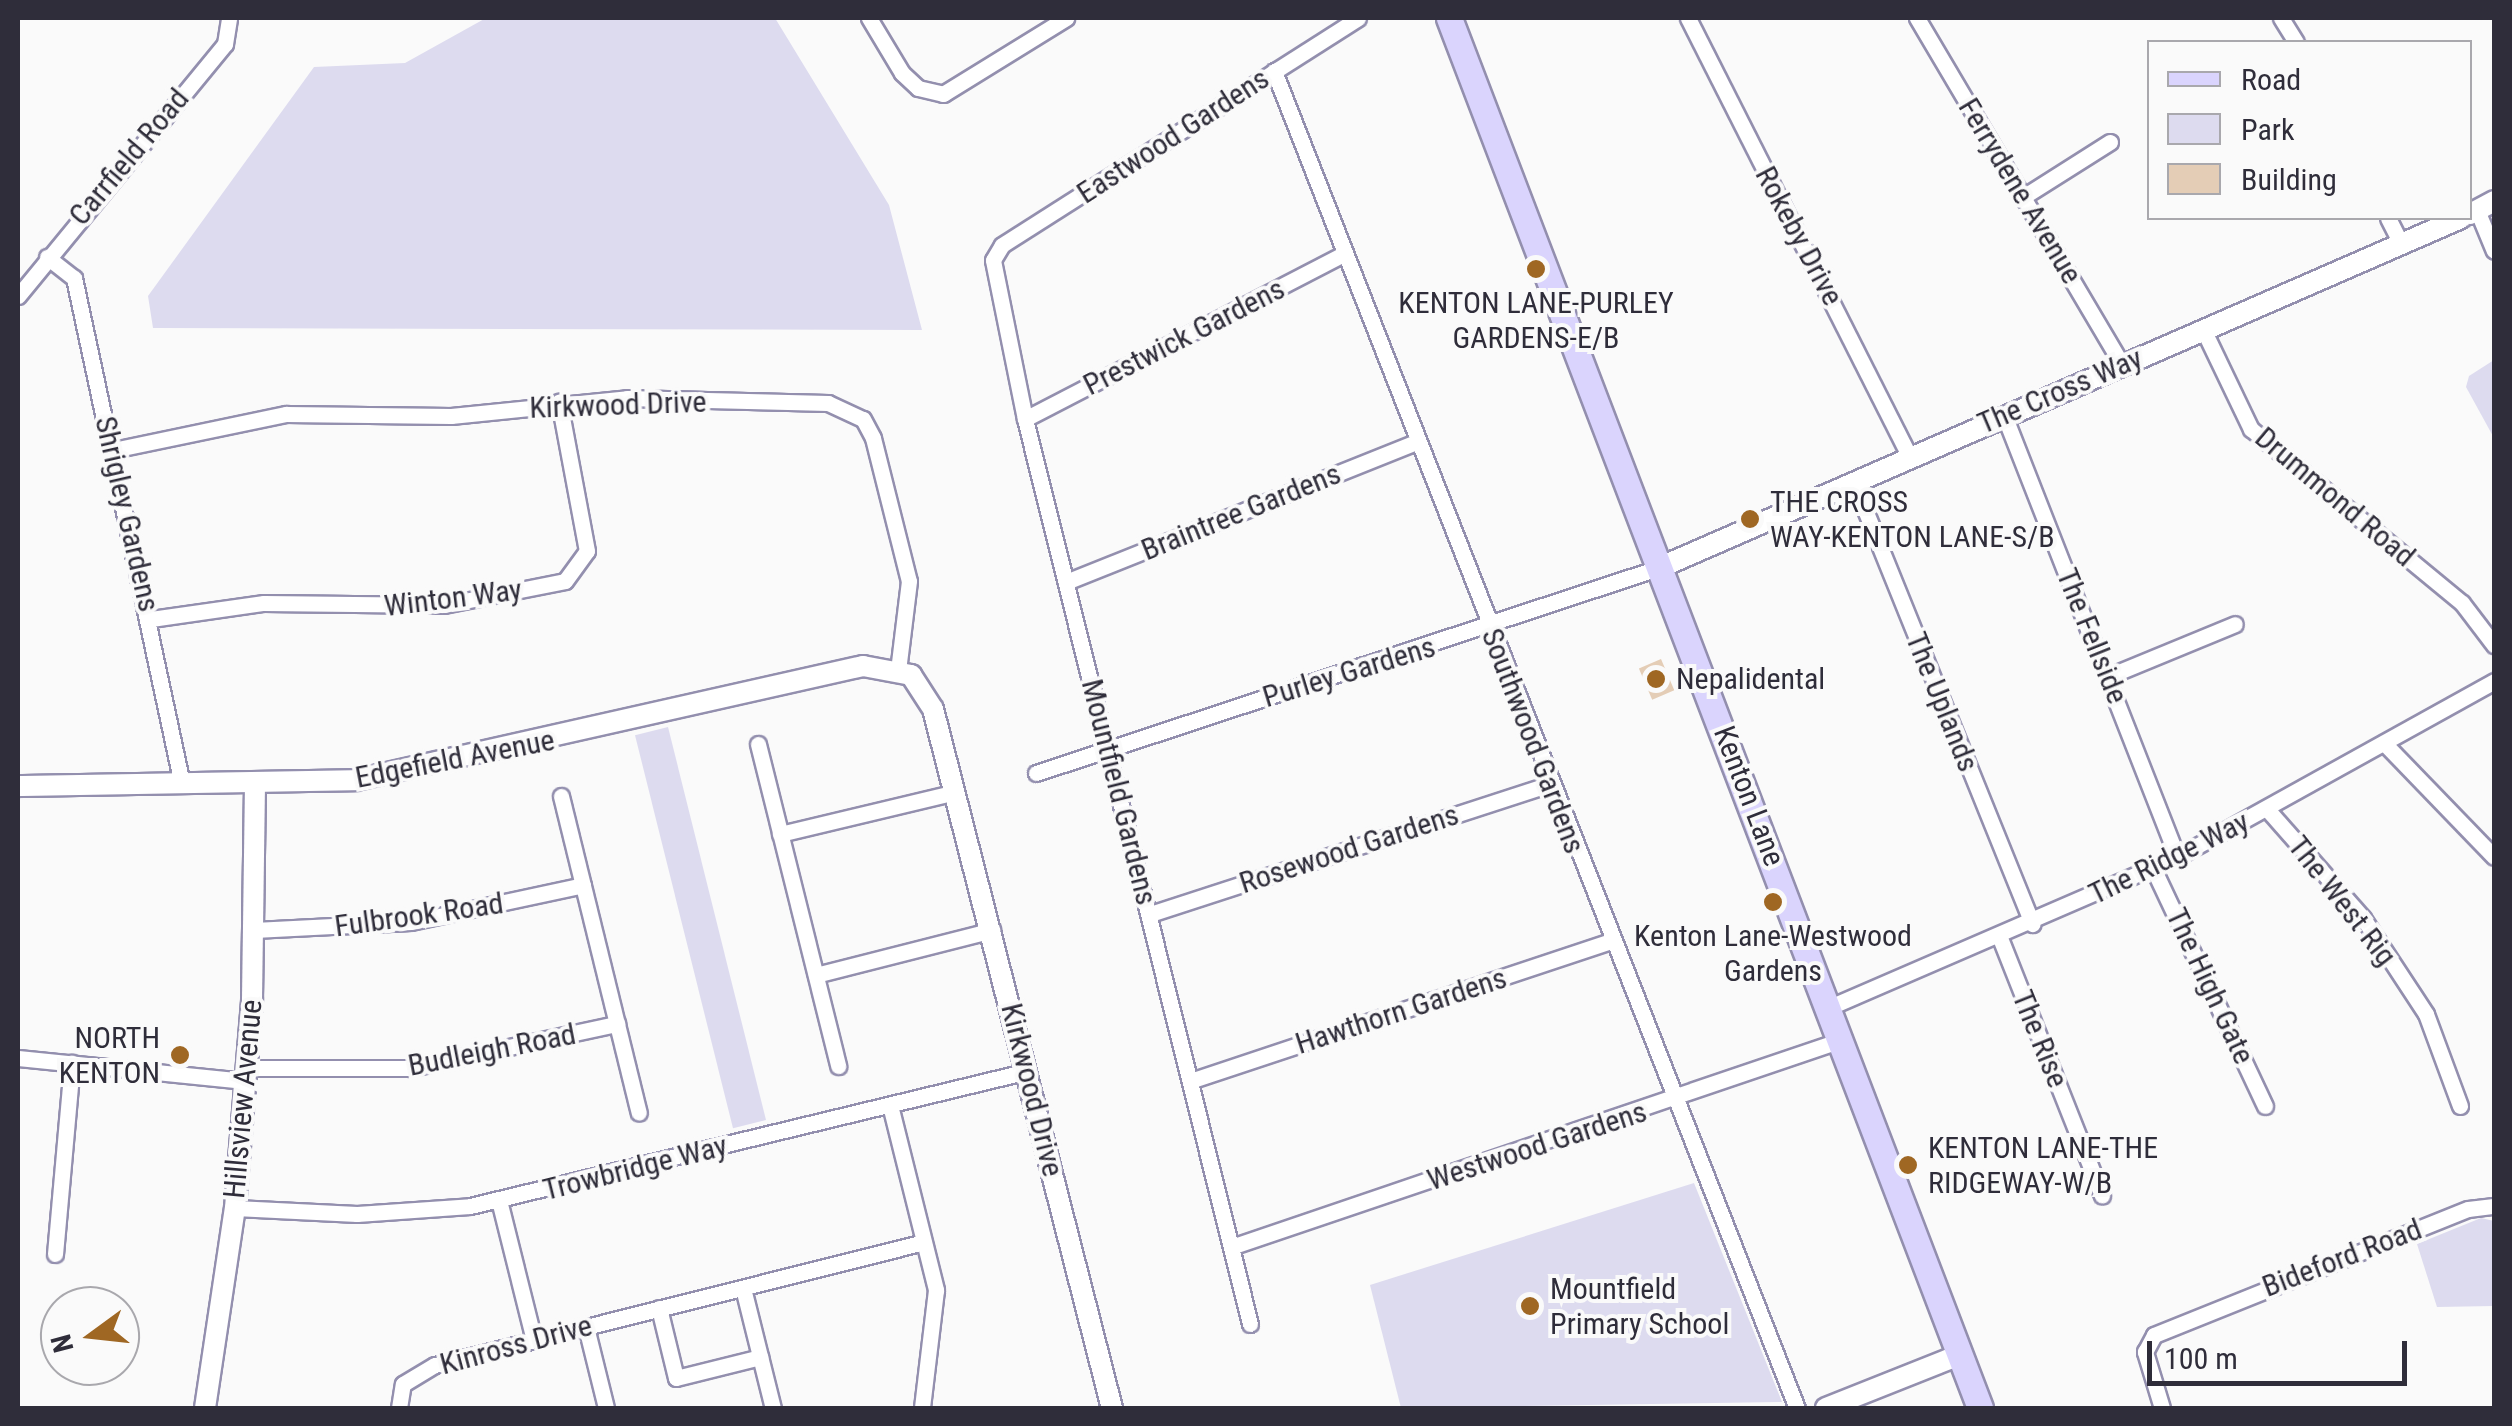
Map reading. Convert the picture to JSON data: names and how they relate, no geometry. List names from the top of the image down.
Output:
{
  "streets": {
    "main road": ["Kenton Lane"],
    "street": [
      "Eastwood Gardens",
      "Carrfield Road",
      "Ferrydene Avenue",
      "Rokeby Drive",
      "Prestwick Gardens",
      "The Cross Way",
      "Kirkwood Drive",
      "Drummond Road",
      "Braintree Gardens",
      "Shrigley Gardens",
      "Winton Way",
      "The Fellside",
      "Purley Gardens",
      "The Uplands",
      "Southwood Gardens",
      "Edgefield Avenue",
      "Mountfield Gardens",
      "Rosewood Gardens",
      "The Ridge Way",
      "The West Rig",
      "Fulbrook Road",
      "The High Gate",
      "Hawthorn Gardens",
      "The Rise",
      "Budleigh Road",
      "Hillsview Avenue",
      "Westwood Gardens",
      "Trowbridge Way",
      "Bideford Road",
      "Kinross Drive"
    ]
  },
  "crossings": [
    ["Eastwood Gardens", "Southwood Gardens"],
    ["Eastwood Gardens", "Mountfield Gardens"],
    ["Carrfield Road", "Shrigley Gardens"],
    ["Ferrydene Avenue", "The Cross Way"],
    ["Rokeby Drive", "The Cross Way"],
    ["Prestwick Gardens", "Southwood Gardens"],
    ["Prestwick Gardens", "Mountfield Gardens"],
    ["The Cross Way", "Drummond Road"],
    ["The Cross Way", "The Fellside"],
    ["The Cross Way", "Purley Gardens"],
    ["The Cross Way", "The Uplands"],
    ["The Cross Way", "Kenton Lane"],
    ["Kirkwood Drive", "Shrigley Gardens"],
    ["Kirkwood Drive", "Winton Way"],
    ["Kirkwood Drive", "Edgefield Avenue"],
    ["Kirkwood Drive", "Trowbridge Way"],
    ["Braintree Gardens", "Southwood Gardens"],
    ["Braintree Gardens", "Mountfield Gardens"],
    ["Shrigley Gardens", "Winton Way"],
    ["Shrigley Gardens", "Edgefield Avenue"],
    ["The Fellside", "The Ridge Way"],
    ["Purley Gardens", "Southwood Gardens"],
    ["Purley Gardens", "Mountfield Gardens"],
    ["Purley Gardens", "Kenton Lane"],
    ["The Uplands", "The Ridge Way"],
    ["Southwood Gardens", "Rosewood Gardens"],
    ["Southwood Gardens", "Hawthorn Gardens"],
    ["Southwood Gardens", "Westwood Gardens"],
    ["Edgefield Avenue", "Hillsview Avenue"],
    ["Mountfield Gardens", "Rosewood Gardens"],
    ["Mountfield Gardens", "Hawthorn Gardens"],
    ["Mountfield Gardens", "Westwood Gardens"],
    ["Kenton Lane", "The Ridge Way"],
    ["Kenton Lane", "Westwood Gardens"],
    ["The Ridge Way", "The West Rig"],
    ["The Ridge Way", "The High Gate"],
    ["The Ridge Way", "The Rise"],
    ["Fulbrook Road", "Hillsview Avenue"],
    ["Budleigh Road", "Hillsview Avenue"],
    ["Hillsview Avenue", "Trowbridge Way"]
  ],
  "places": [
    "KENTON LANE-PURLEY GARDENS-E/B",
    "THE CROSS WAY-KENTON LANE-S/B",
    "Nepalidental",
    "Kenton Lane-Westwood Gardens",
    "NORTH KENTON",
    "KENTON LANE-THE RIDGEWAY-W/B",
    "Mountfield Primary School"
  ],
  "legend": ["Road", "Park", "Building"],
  "scale_bar": "100 m",
  "north": "left"
}
